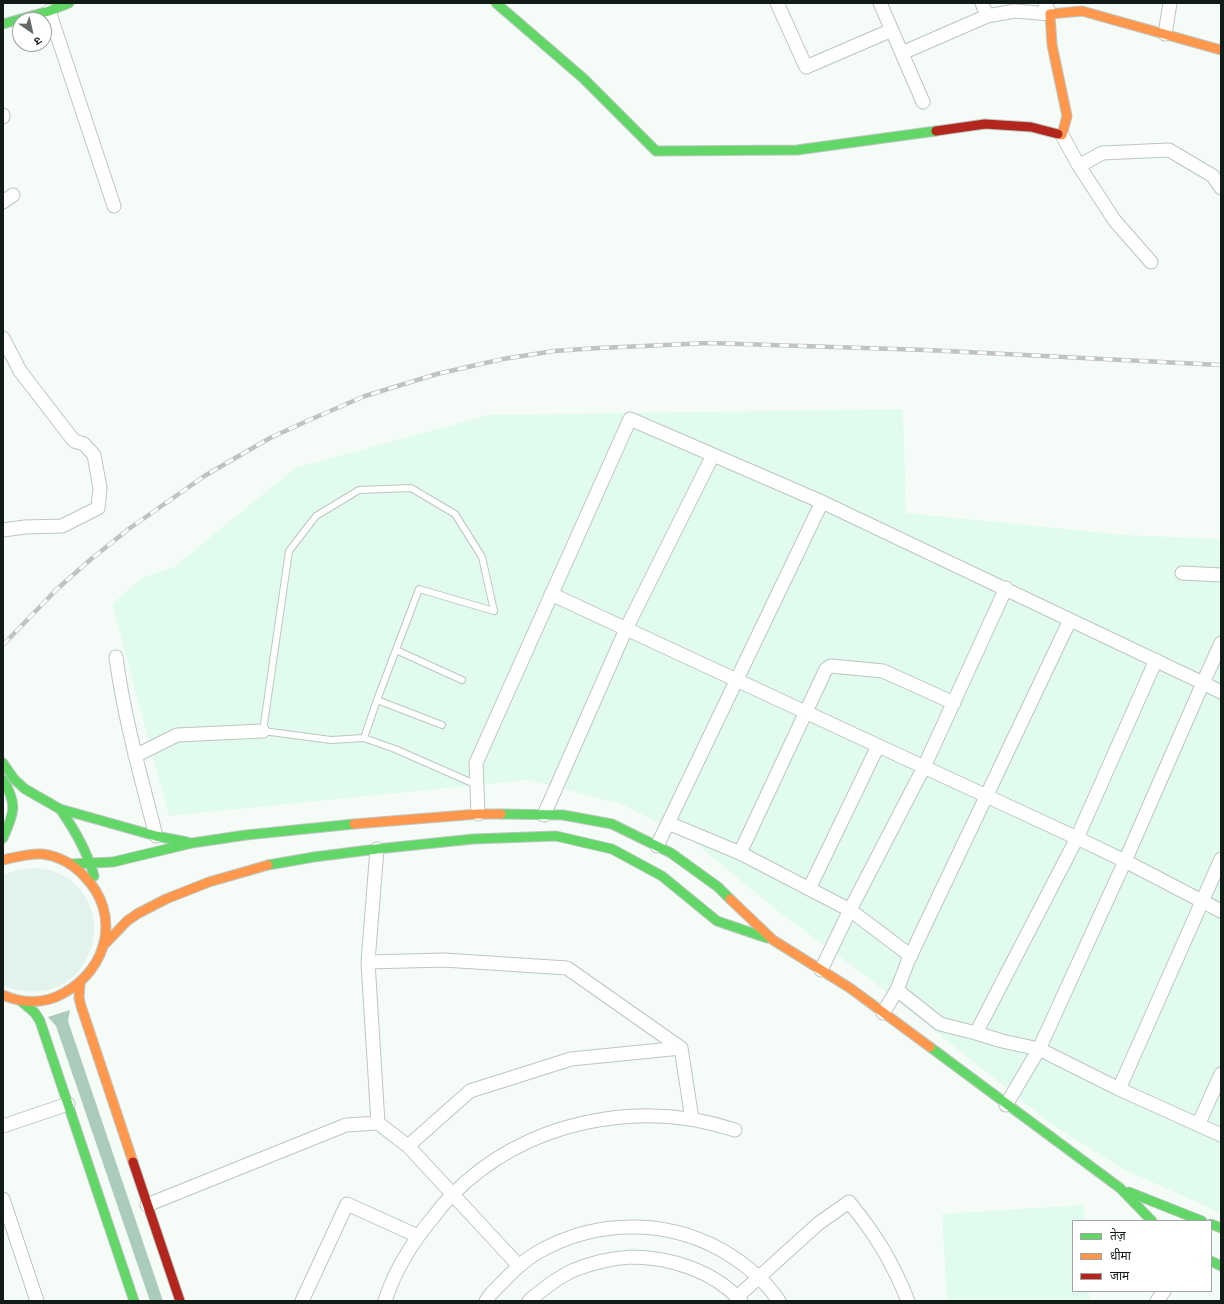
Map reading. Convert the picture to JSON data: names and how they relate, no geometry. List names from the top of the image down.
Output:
{
  "legend": ["तेज़", "धीमा", "जाम"],
  "north": "bottom right"
}
